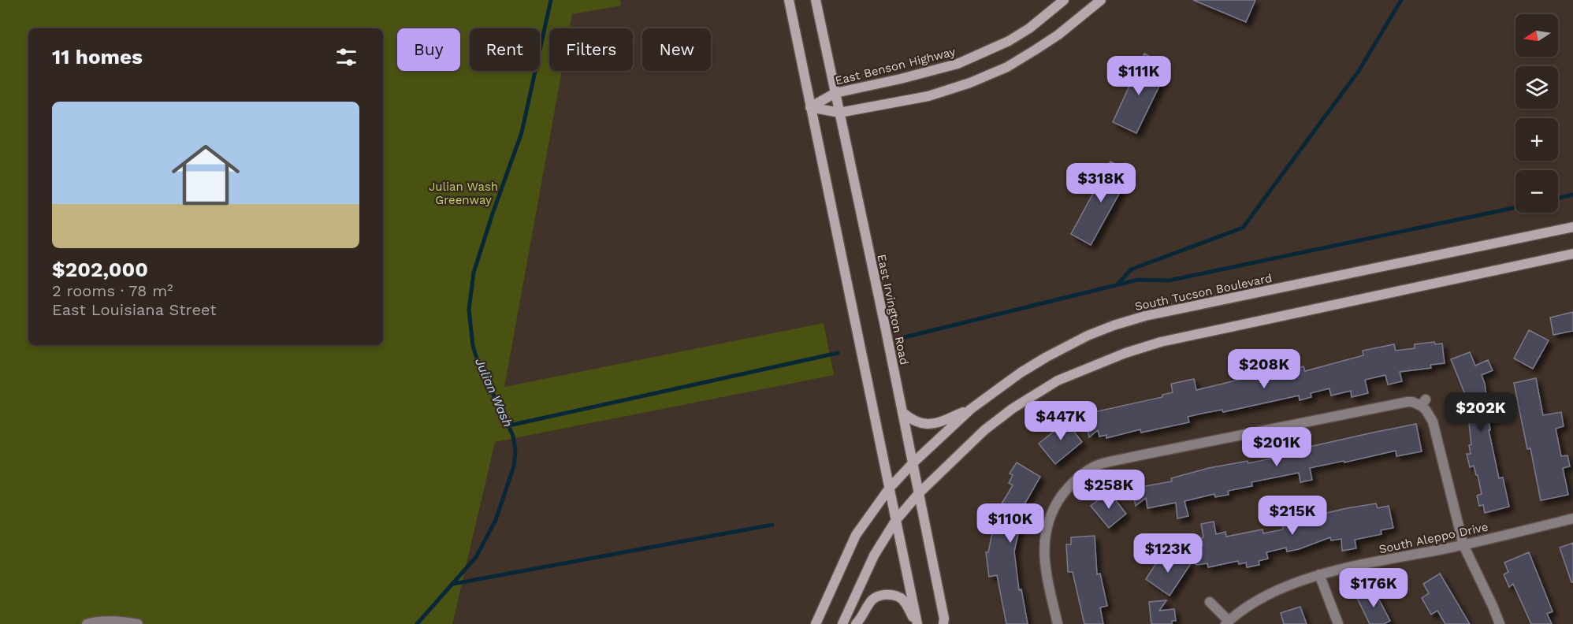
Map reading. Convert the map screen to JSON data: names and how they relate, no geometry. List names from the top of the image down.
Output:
{
  "streets": {
    "main road": ["East Benson Highway", "South Tucson Boulevard", "East Irvington Road"],
    "street": ["South Aleppo Drive"]
  },
  "crossings": [
    ["East Benson Highway", "East Irvington Road"],
    ["South Tucson Boulevard", "East Irvington Road"]
  ],
  "water": ["Julian Wash"],
  "parks": ["Julian Wash Greenway"],
  "north": "left",
  "page": {
    "map_buttons": ["+", "−"],
    "chip": [
      "Buy",
      "Rent",
      "Filters",
      "New"
    ],
    "heading": "11 homes",
    "price": [
      "$111K",
      "$318K",
      "$208K",
      "$202K",
      "$447K",
      "$201K",
      "$258K",
      "$215K",
      "$110K",
      "$123K",
      "$176K"
    ],
    "list": [
      {
        "name": "$202,000",
        "note": "2 rooms · 78 m² · East Louisiana Street"
      }
    ]
  }
}
